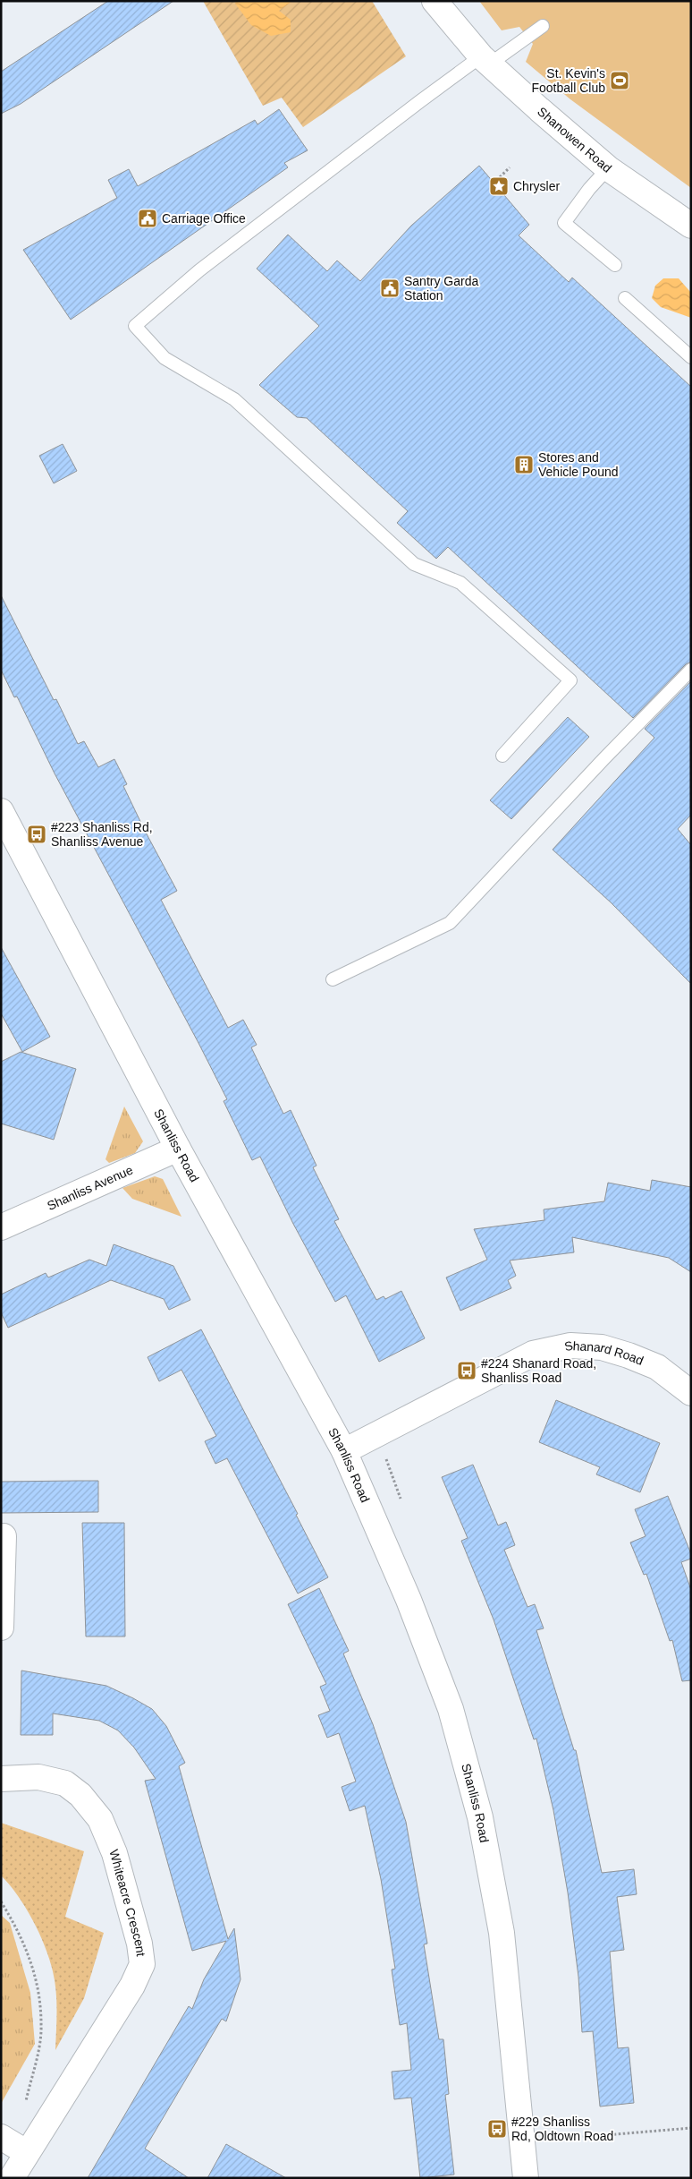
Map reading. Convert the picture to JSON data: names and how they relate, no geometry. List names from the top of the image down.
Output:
{
  "streets": {
    "street": [
      "Shanowen Road",
      "Shanliss Road",
      "Shanliss Avenue",
      "Shanard Road",
      "Whiteacre Crescent"
    ]
  },
  "crossings": [
    ["Shanliss Road", "Shanliss Avenue"],
    ["Shanliss Road", "Shanard Road"]
  ],
  "places": {
    "sports": ["St. Kevin's Football Club"],
    "place": ["Chrysler"],
    "public building": ["Carriage Office", "Santry Garda Station"],
    "building": ["Stores and Vehicle Pound"],
    "bus stop": ["#223 Shanliss Rd, Shanliss Avenue", "#224 Shanard Road, Shanliss Road", "#229 Shanliss Rd, Oldtown Road"]
  }
}
